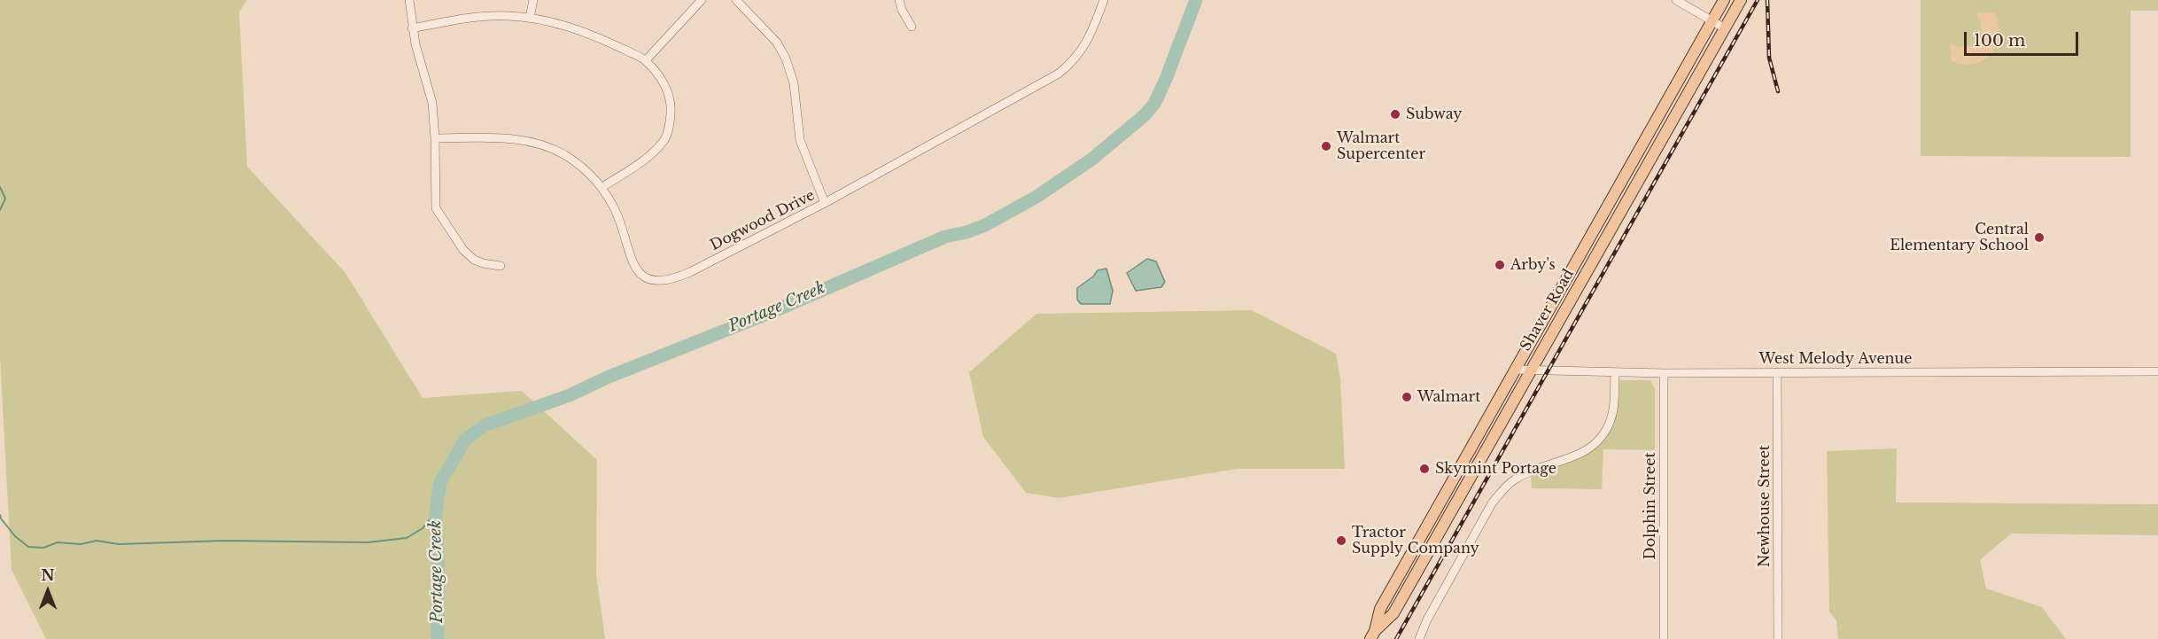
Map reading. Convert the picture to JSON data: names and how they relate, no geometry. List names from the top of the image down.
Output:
{
  "streets": {
    "main road": ["Shaver Road"],
    "street": [
      "Dogwood Drive",
      "West Melody Avenue",
      "Dolphin Street",
      "Newhouse Street"
    ]
  },
  "crossings": [
    ["Shaver Road", "West Melody Avenue"],
    ["West Melody Avenue", "Dolphin Street"],
    ["West Melody Avenue", "Newhouse Street"]
  ],
  "water": ["Portage Creek"],
  "places": [
    "Subway",
    "Walmart Supercenter",
    "Central Elementary School",
    "Arby's",
    "Walmart",
    "Skymint Portage",
    "Tractor Supply Company"
  ],
  "scale_bar": "100 m",
  "north": "top"
}
